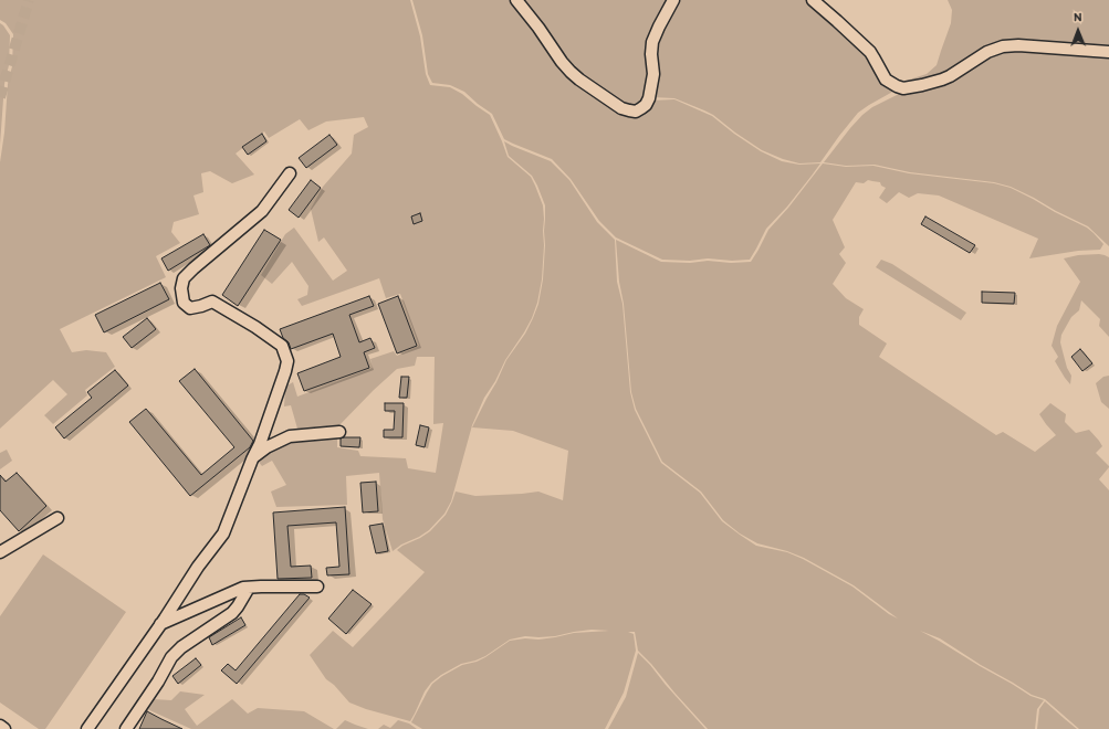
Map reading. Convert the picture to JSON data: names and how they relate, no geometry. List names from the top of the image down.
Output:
{
  "north": "top"
}
